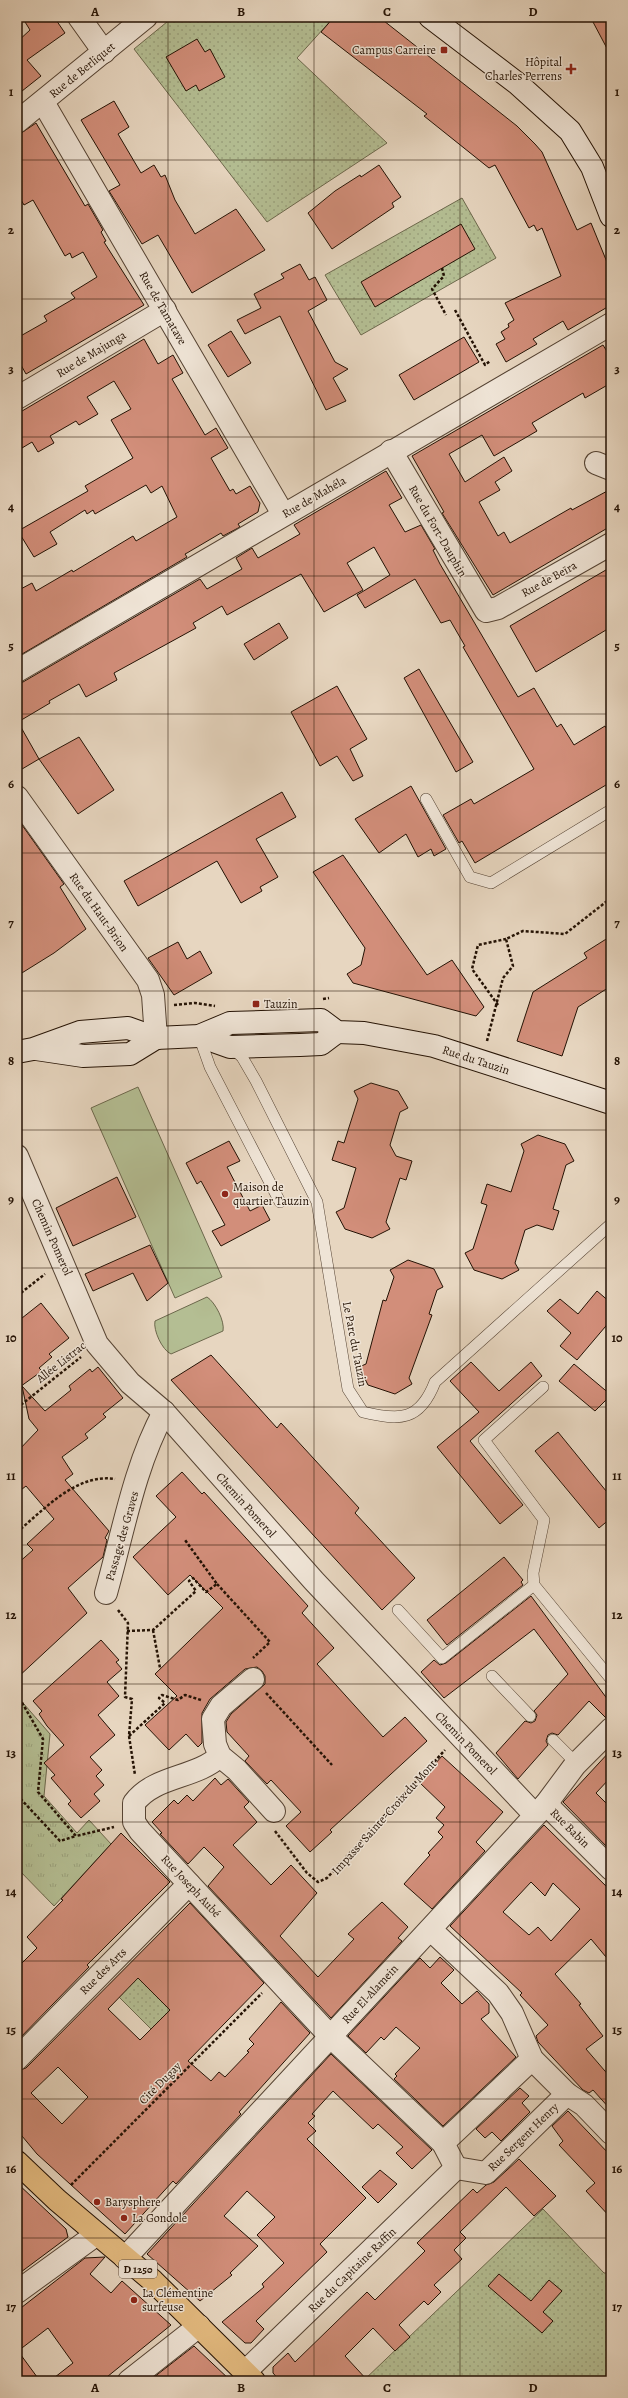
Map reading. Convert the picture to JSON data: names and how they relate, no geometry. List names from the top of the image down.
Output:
{
  "streets": {
    "main road": ["D 1250"],
    "street": [
      "Rue de Berliquet",
      "Rue de Tamatave",
      "Rue de Majunga",
      "Rue de Mahéla",
      "Rue du Fort-Dauphin",
      "Rue de Beïra",
      "Rue du Haut-Brion",
      "Rue du Tauzin",
      "Chemin Pomerol",
      "Passage des Graves",
      "Rue Babin",
      "Rue Joseph Aubé",
      "Rue des Arts",
      "Rue El-Alamein",
      "Rue Sergent Henry",
      "Rue du Capitaine Raffin"
    ],
    "lane": ["Le Parc du Tauzin"],
    "path": ["Allée Listrac", "Impasse Sainte-Croix du Mont", "Cité Dugay"]
  },
  "crossings": [
    ["Rue de Berliquet", "Rue de Tamatave"],
    ["Rue de Tamatave", "Rue de Majunga"],
    ["Rue de Tamatave", "Rue de Mahéla"],
    ["Rue de Mahéla", "Rue du Fort-Dauphin"],
    ["Rue du Fort-Dauphin", "Rue de Beïra"],
    ["Chemin Pomerol", "Allée Listrac"],
    ["Chemin Pomerol", "Passage des Graves"],
    ["Chemin Pomerol", "Impasse Sainte-Croix du Mont"],
    ["Chemin Pomerol", "Rue Babin"],
    ["Chemin Pomerol", "Rue El-Alamein"],
    ["Rue Babin", "Rue El-Alamein"],
    ["Rue Joseph Aubé", "Rue des Arts"],
    ["Rue Joseph Aubé", "Rue El-Alamein"],
    ["Rue Joseph Aubé", "Cité Dugay"],
    ["Rue El-Alamein", "D 1250"],
    ["Cité Dugay", "D 1250"],
    ["Rue Sergent Henry", "Rue du Capitaine Raffin"],
    ["D 1250", "Rue du Capitaine Raffin"]
  ],
  "places": {
    "transit": ["Campus Carreire", "Tauzin"],
    "health": ["Hôpital Charles Perrens"],
    "other": [
      "Maison de quartier Tauzin",
      "Barysphere",
      "La Gondole",
      "La Clémentine surfeuse"
    ]
  },
  "grid": {
    "columns": [
      "A",
      "B",
      "C",
      "D"
    ],
    "rows": [
      "1",
      "2",
      "3",
      "4",
      "5",
      "6",
      "7",
      "8",
      "9",
      "10",
      "11",
      "12",
      "13",
      "14",
      "15",
      "16",
      "17"
    ]
  }
}
